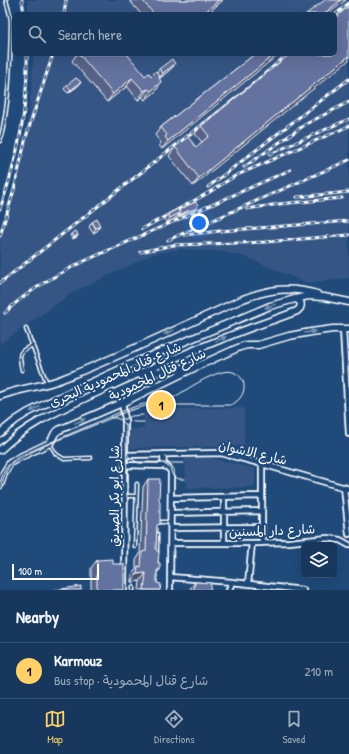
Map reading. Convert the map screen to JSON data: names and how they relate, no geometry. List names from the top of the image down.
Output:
{
  "streets": {
    "main road": ["شارع قنال المحمودية البحرى", "شارع قنال المحمودية"],
    "street": ["شارع الاشوان", "شارع ابو بكر الصديق", "شارع دار المسنين"]
  },
  "crossings": [
    ["شارع قنال المحمودية", "شارع ابو بكر الصديق"],
    ["شارع الاشوان", "شارع ابو بكر الصديق"]
  ],
  "scale_bar": "100 m",
  "page": {
    "search": "Search here",
    "pins": "1",
    "scale": "100 m",
    "heading": "Nearby",
    "list": [
      {
        "mark": "1",
        "name": "Karmouz",
        "note": "Bus stop · شارع قنال المحمودية",
        "value": "210 m"
      }
    ],
    "nav": ["Map", "Directions", "Saved"]
  }
}
